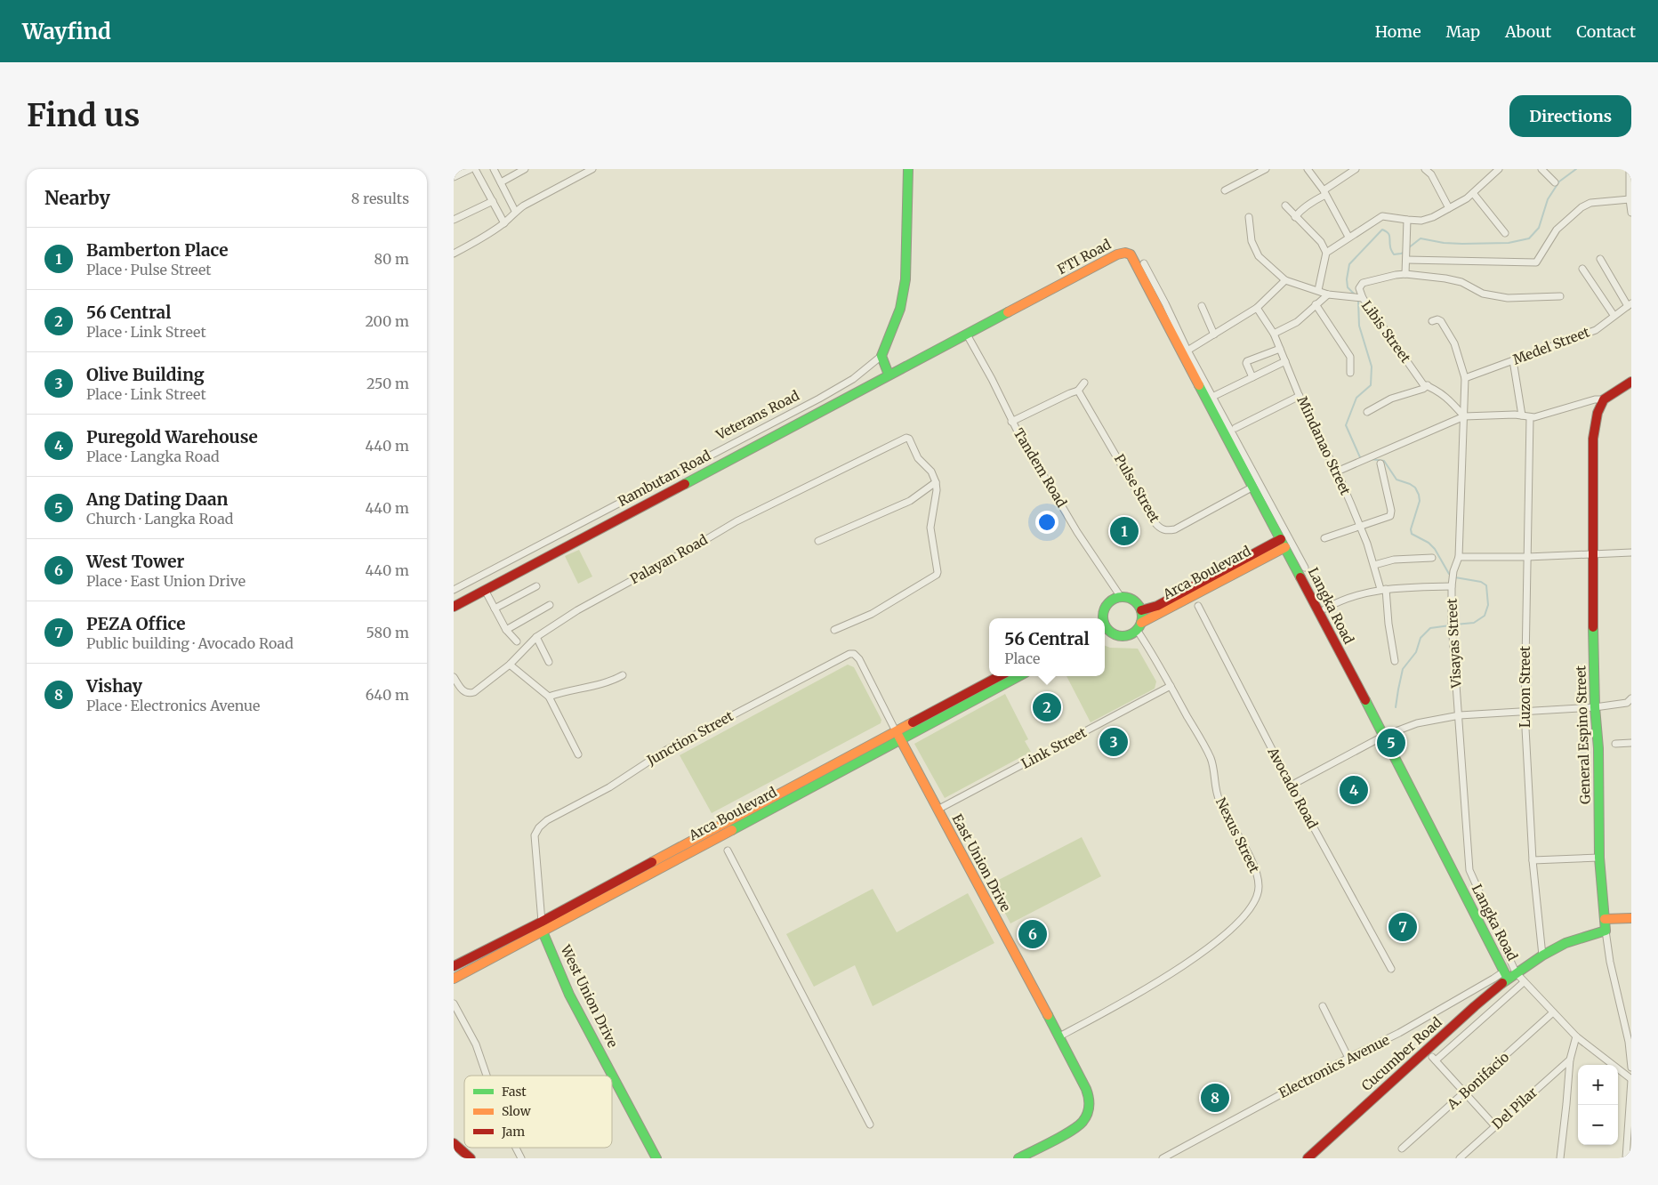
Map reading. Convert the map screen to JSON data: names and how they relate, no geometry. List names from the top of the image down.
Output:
{
  "streets": {
    "street": [
      "FTI Road",
      "Libis Street",
      "Medel Street",
      "Veterans Road",
      "Mindanao Street",
      "Tandem Road",
      "Rambutan Road",
      "Pulse Street",
      "Palayan Road",
      "Arca Boulevard",
      "Langka Road",
      "Visayas Street",
      "Luzon Street",
      "General Espino Street",
      "Junction Street",
      "Link Street",
      "Avocado Road",
      "Nexus Street",
      "East Union Drive",
      "West Union Drive",
      "Cucumber Road",
      "Electronics Avenue",
      "A. Bonifacio",
      "Del Pilar"
    ]
  },
  "crossings": [
    ["FTI Road", "Tandem Road"],
    ["FTI Road", "Rambutan Road"],
    ["FTI Road", "Pulse Street"],
    ["FTI Road", "Langka Road"],
    ["Libis Street", "Visayas Street"],
    ["Medel Street", "Visayas Street"],
    ["Pulse Street", "Langka Road"],
    ["Arca Boulevard", "Langka Road"],
    ["Arca Boulevard", "Nexus Street"],
    ["Arca Boulevard", "East Union Drive"],
    ["Arca Boulevard", "West Union Drive"],
    ["Langka Road", "Cucumber Road"],
    ["Langka Road", "Electronics Avenue"],
    ["Visayas Street", "Cucumber Road"],
    ["Visayas Street", "A. Bonifacio"],
    ["Luzon Street", "Cucumber Road"],
    ["General Espino Street", "Cucumber Road"],
    ["Junction Street", "East Union Drive"],
    ["Junction Street", "West Union Drive"],
    ["Link Street", "Nexus Street"],
    ["Link Street", "East Union Drive"],
    ["Nexus Street", "East Union Drive"],
    ["Cucumber Road", "Electronics Avenue"]
  ],
  "legend": ["Fast", "Slow", "Jam"],
  "page": {
    "header": "Wayfind",
    "nav": [
      "Home",
      "Map",
      "About",
      "Contact"
    ],
    "buttons": "Directions",
    "title": "Find us",
    "heading": ["Nearby", "8 results"],
    "list": [
      {
        "mark": "1",
        "name": "Bamberton Place",
        "note": "Place · Pulse Street",
        "value": "80 m"
      },
      {
        "mark": "2",
        "name": "56 Central",
        "note": "Place · Link Street",
        "value": "200 m"
      },
      {
        "mark": "3",
        "name": "Olive Building",
        "note": "Place · Link Street",
        "value": "250 m"
      },
      {
        "mark": "4",
        "name": "Puregold Warehouse",
        "note": "Place · Langka Road",
        "value": "440 m"
      },
      {
        "mark": "5",
        "name": "Ang Dating Daan",
        "note": "Church · Langka Road",
        "value": "440 m"
      },
      {
        "mark": "6",
        "name": "West Tower",
        "note": "Place · East Union Drive",
        "value": "440 m"
      },
      {
        "mark": "7",
        "name": "PEZA Office",
        "note": "Public building · Avocado Road",
        "value": "580 m"
      },
      {
        "mark": "8",
        "name": "Vishay",
        "note": "Place · Electronics Avenue",
        "value": "640 m"
      }
    ],
    "pins": [
      "1",
      "2",
      "3",
      "5",
      "4",
      "7",
      "6",
      "8"
    ],
    "popup": ["56 Central", "Place"],
    "map_buttons": ["+", "−"]
  }
}
